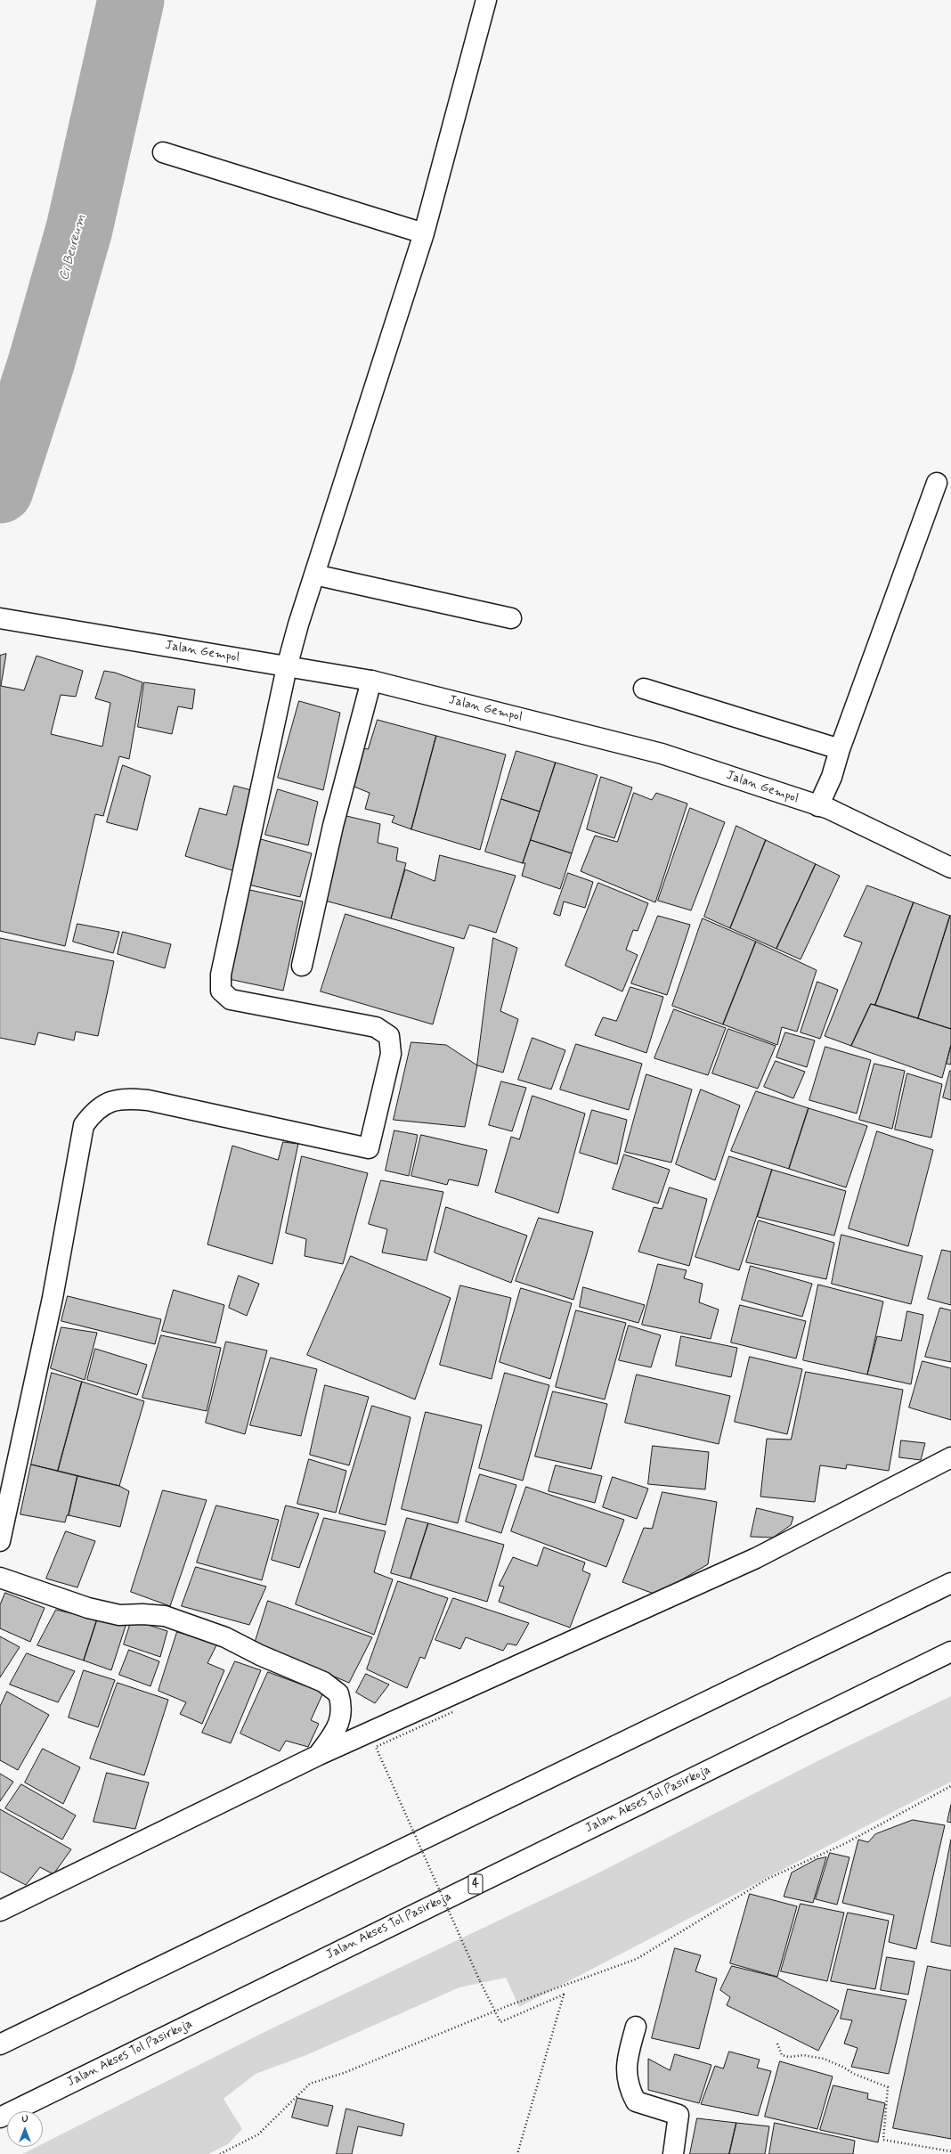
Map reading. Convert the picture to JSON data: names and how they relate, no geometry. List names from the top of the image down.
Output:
{
  "streets": {
    "main road": ["Jalan Gempol", "Jalan Akses Tol Pasirkoja", "4"]
  },
  "water": ["Ci Beureum"],
  "north": "top"
}
